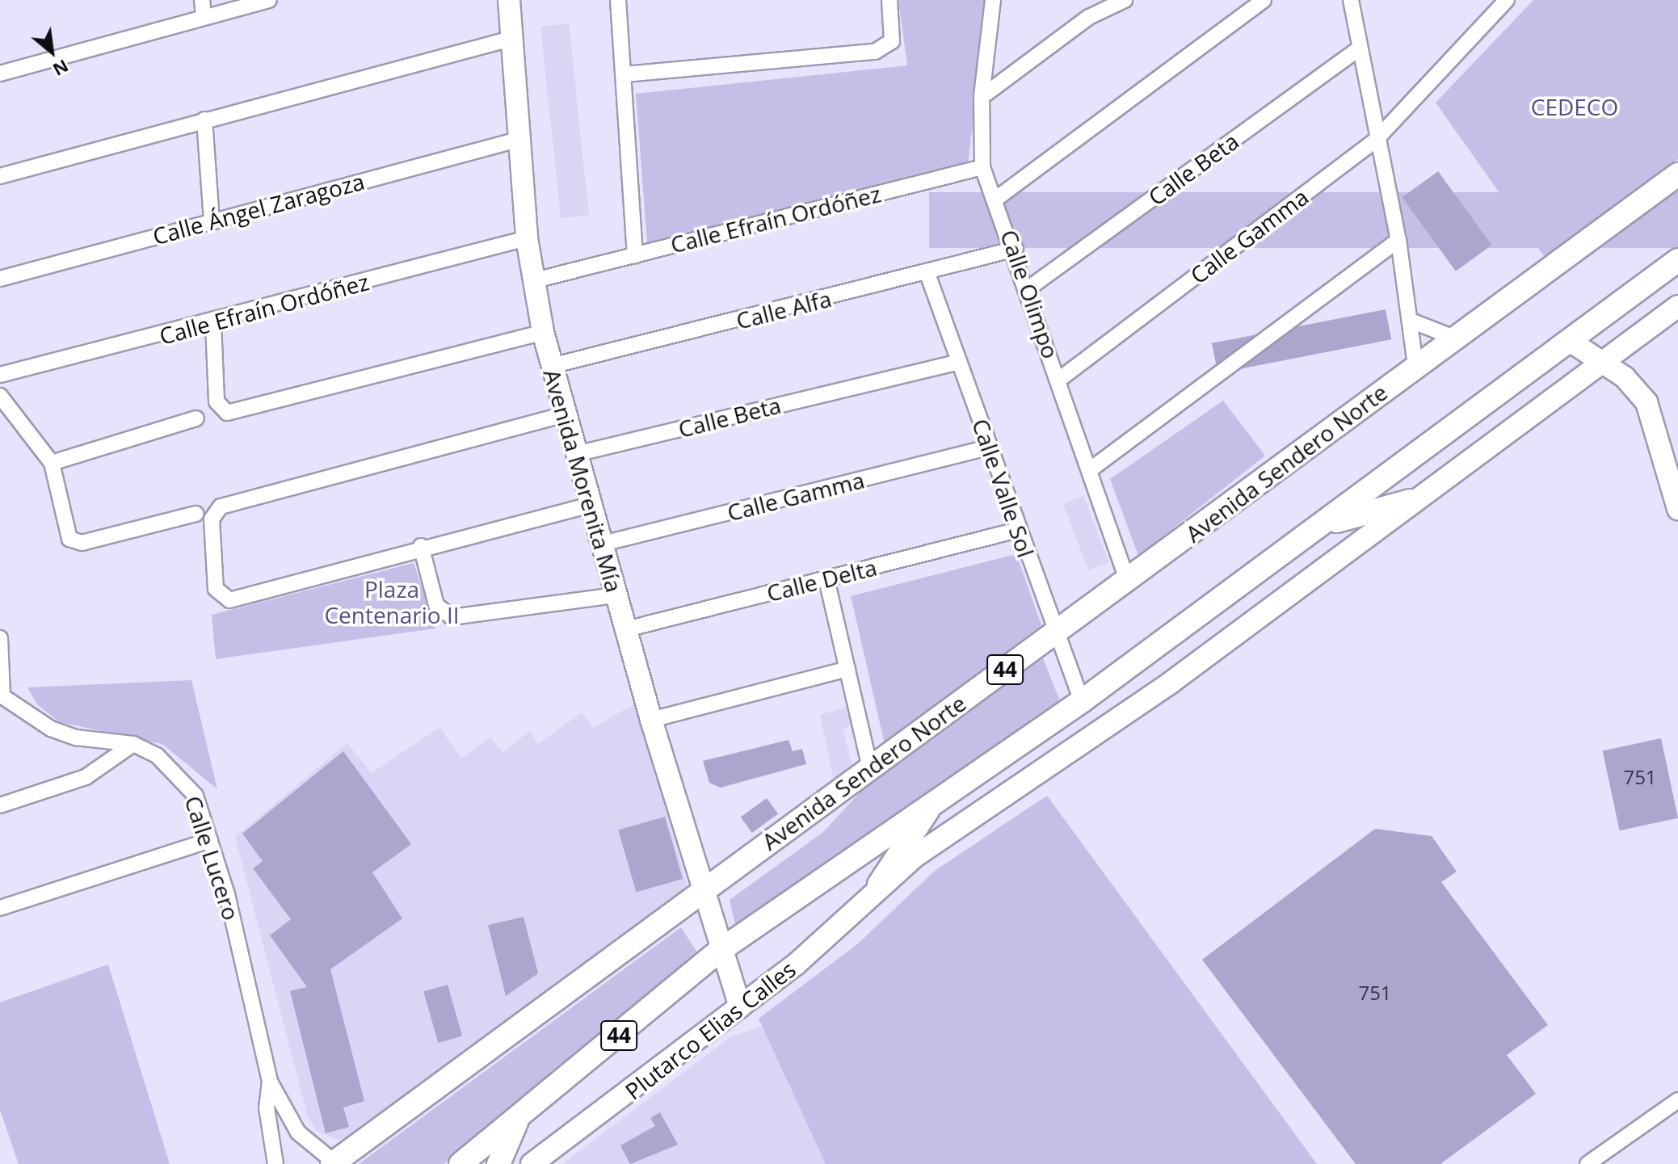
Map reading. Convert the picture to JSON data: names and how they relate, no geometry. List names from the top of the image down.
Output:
{
  "streets": {
    "main road": ["Avenida Sendero Norte", "44"],
    "street": [
      "Calle Beta",
      "Calle Ángel Zaragoza",
      "Calle Efraín Ordóñez",
      "Calle Gamma",
      "Calle Olimpo",
      "Calle Alfa",
      "Avenida Morenita Mía",
      "Calle Valle Sol",
      "Calle Delta",
      "Calle Lucero",
      "Plutarco Elias Calles"
    ]
  },
  "crossings": [
    ["Calle Beta", "Calle Olimpo"],
    ["Calle Beta", "Avenida Morenita Mía"],
    ["Calle Beta", "Calle Valle Sol"],
    ["Calle Ángel Zaragoza", "Avenida Morenita Mía"],
    ["Calle Efraín Ordóñez", "Calle Olimpo"],
    ["Calle Efraín Ordóñez", "Avenida Morenita Mía"],
    ["Calle Gamma", "Calle Olimpo"],
    ["Calle Gamma", "Avenida Morenita Mía"],
    ["Calle Gamma", "Calle Valle Sol"],
    ["Calle Olimpo", "Calle Alfa"],
    ["Calle Olimpo", "Avenida Sendero Norte"],
    ["Calle Alfa", "Avenida Morenita Mía"],
    ["Calle Alfa", "Calle Valle Sol"],
    ["Avenida Sendero Norte", "Avenida Morenita Mía"],
    ["Avenida Sendero Norte", "Calle Valle Sol"],
    ["Avenida Sendero Norte", "Calle Lucero"],
    ["Avenida Morenita Mía", "Calle Delta"],
    ["Avenida Morenita Mía", "44"],
    ["Avenida Morenita Mía", "Plutarco Elias Calles"],
    ["Calle Valle Sol", "Calle Delta"],
    ["Calle Valle Sol", "44"]
  ],
  "parks": ["CEDECO", "Plaza Centenario II"],
  "house_numbers": ["751", "751"],
  "north": "bottom right"
}
